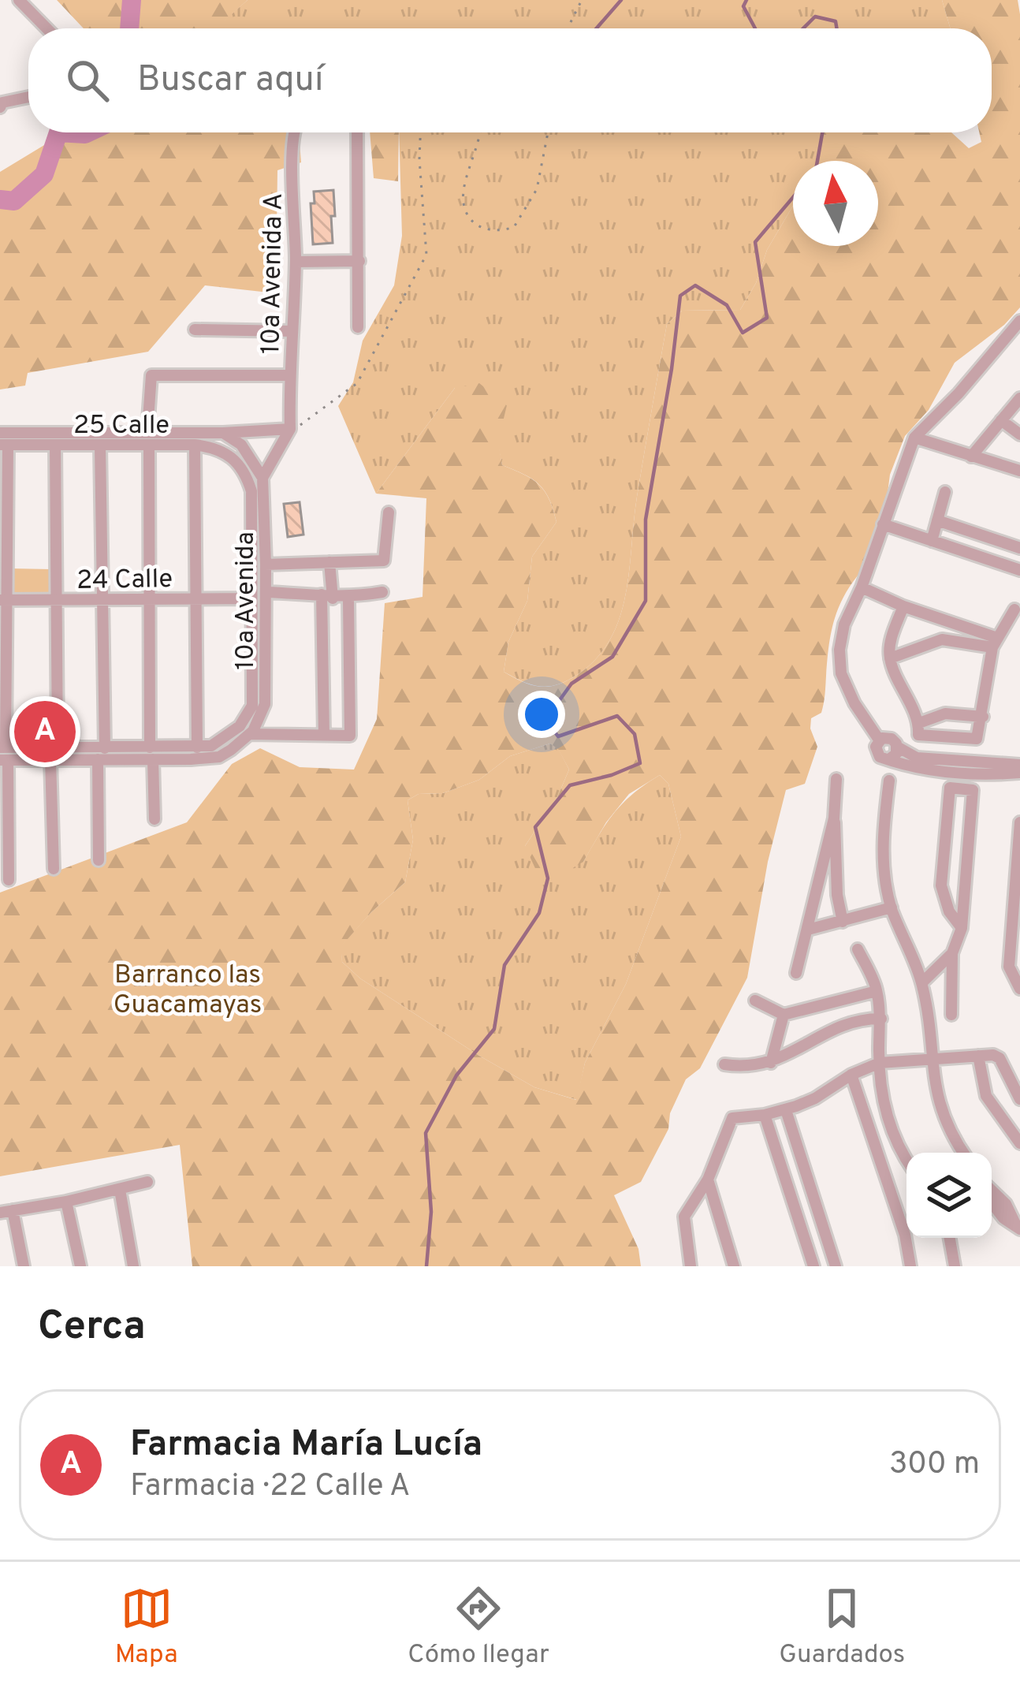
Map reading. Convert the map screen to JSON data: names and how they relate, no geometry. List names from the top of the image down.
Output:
{
  "streets": {
    "street": [
      "10a Avenida A",
      "25 Calle",
      "24 Calle",
      "10a Avenida"
    ]
  },
  "crossings": [
    ["10a Avenida A", "25 Calle"],
    ["25 Calle", "10a Avenida"],
    ["24 Calle", "10a Avenida"]
  ],
  "parks": ["Barranco las Guacamayas"],
  "north": "top",
  "page": {
    "search": "Buscar aquí",
    "pins": "A",
    "heading": "Cerca",
    "list": [
      {
        "mark": "A",
        "name": "Farmacia María Lucía",
        "note": "Farmacia · 22 Calle A",
        "value": "300 m"
      }
    ],
    "nav": ["Mapa", "Cómo llegar", "Guardados"]
  }
}
